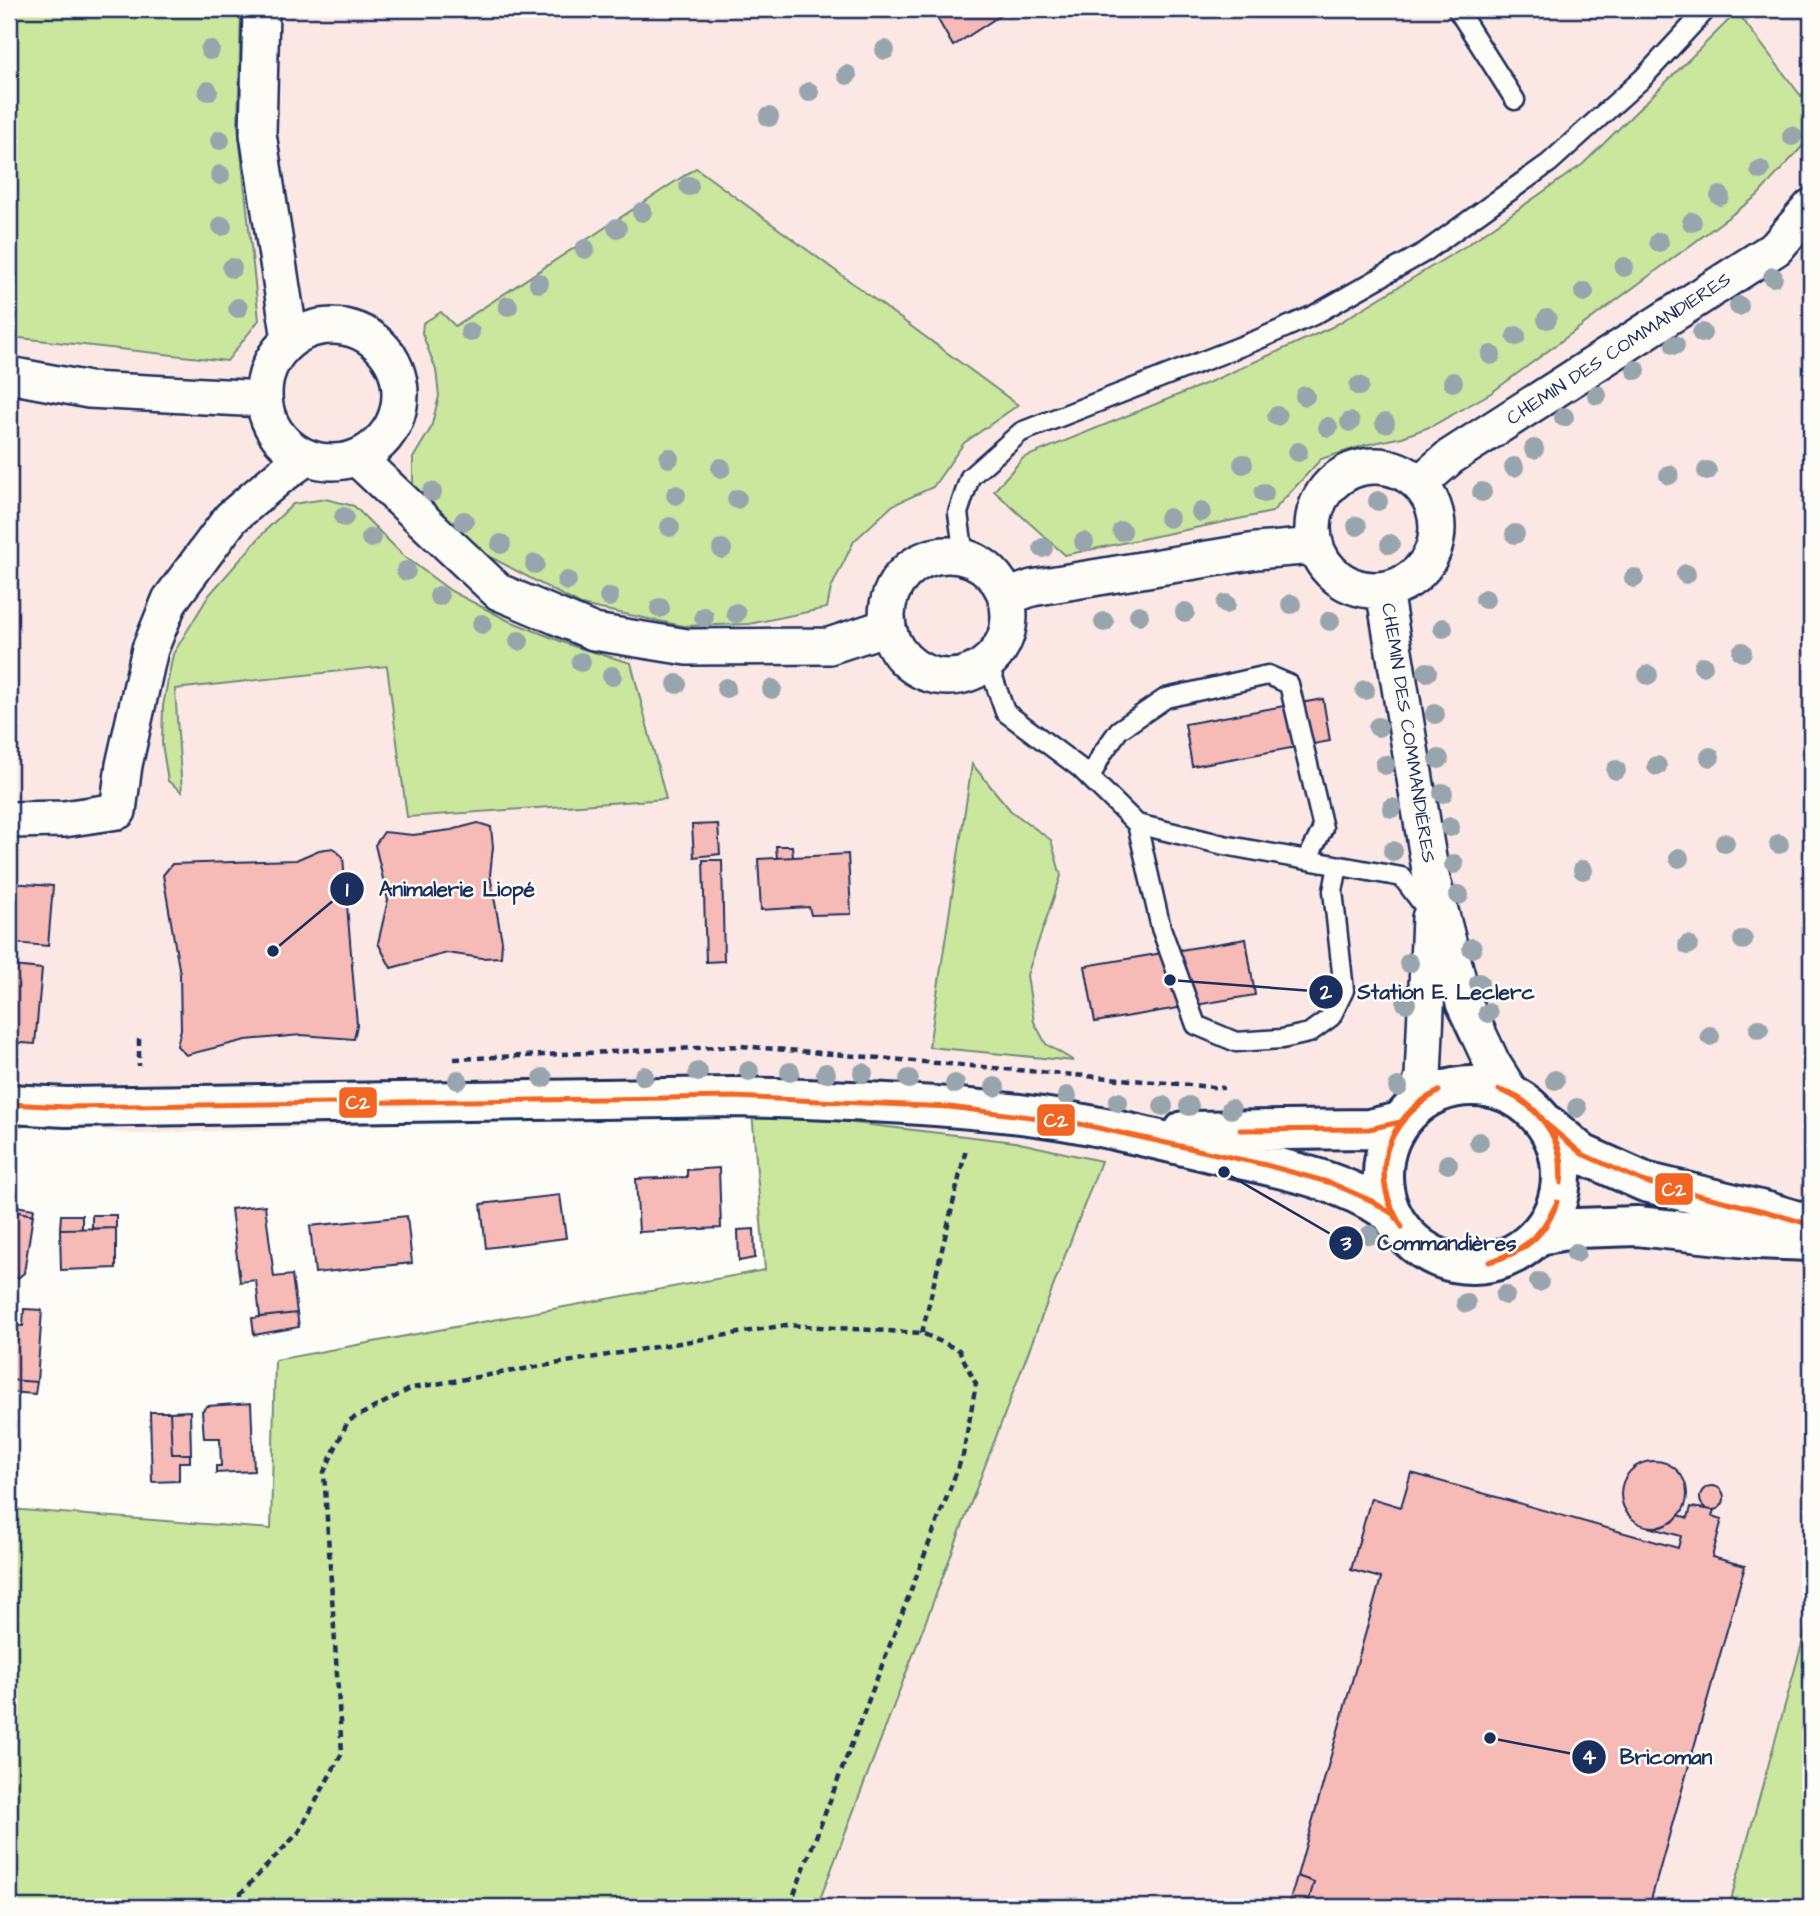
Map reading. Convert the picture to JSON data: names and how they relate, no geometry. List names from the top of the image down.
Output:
{
  "streets": {
    "street": ["CHEMIN DES COMMANDIERES", "CHEMIN DES COMMANDIÈRES"]
  },
  "crossings": [
    ["CHEMIN DES COMMANDIERES", "CHEMIN DES COMMANDIÈRES"]
  ],
  "places": [
    "Animalerie Liopé",
    "Station E. Leclerc",
    "Commandières",
    "Bricoman"
  ],
  "lines": ["transit line C2"]
}
